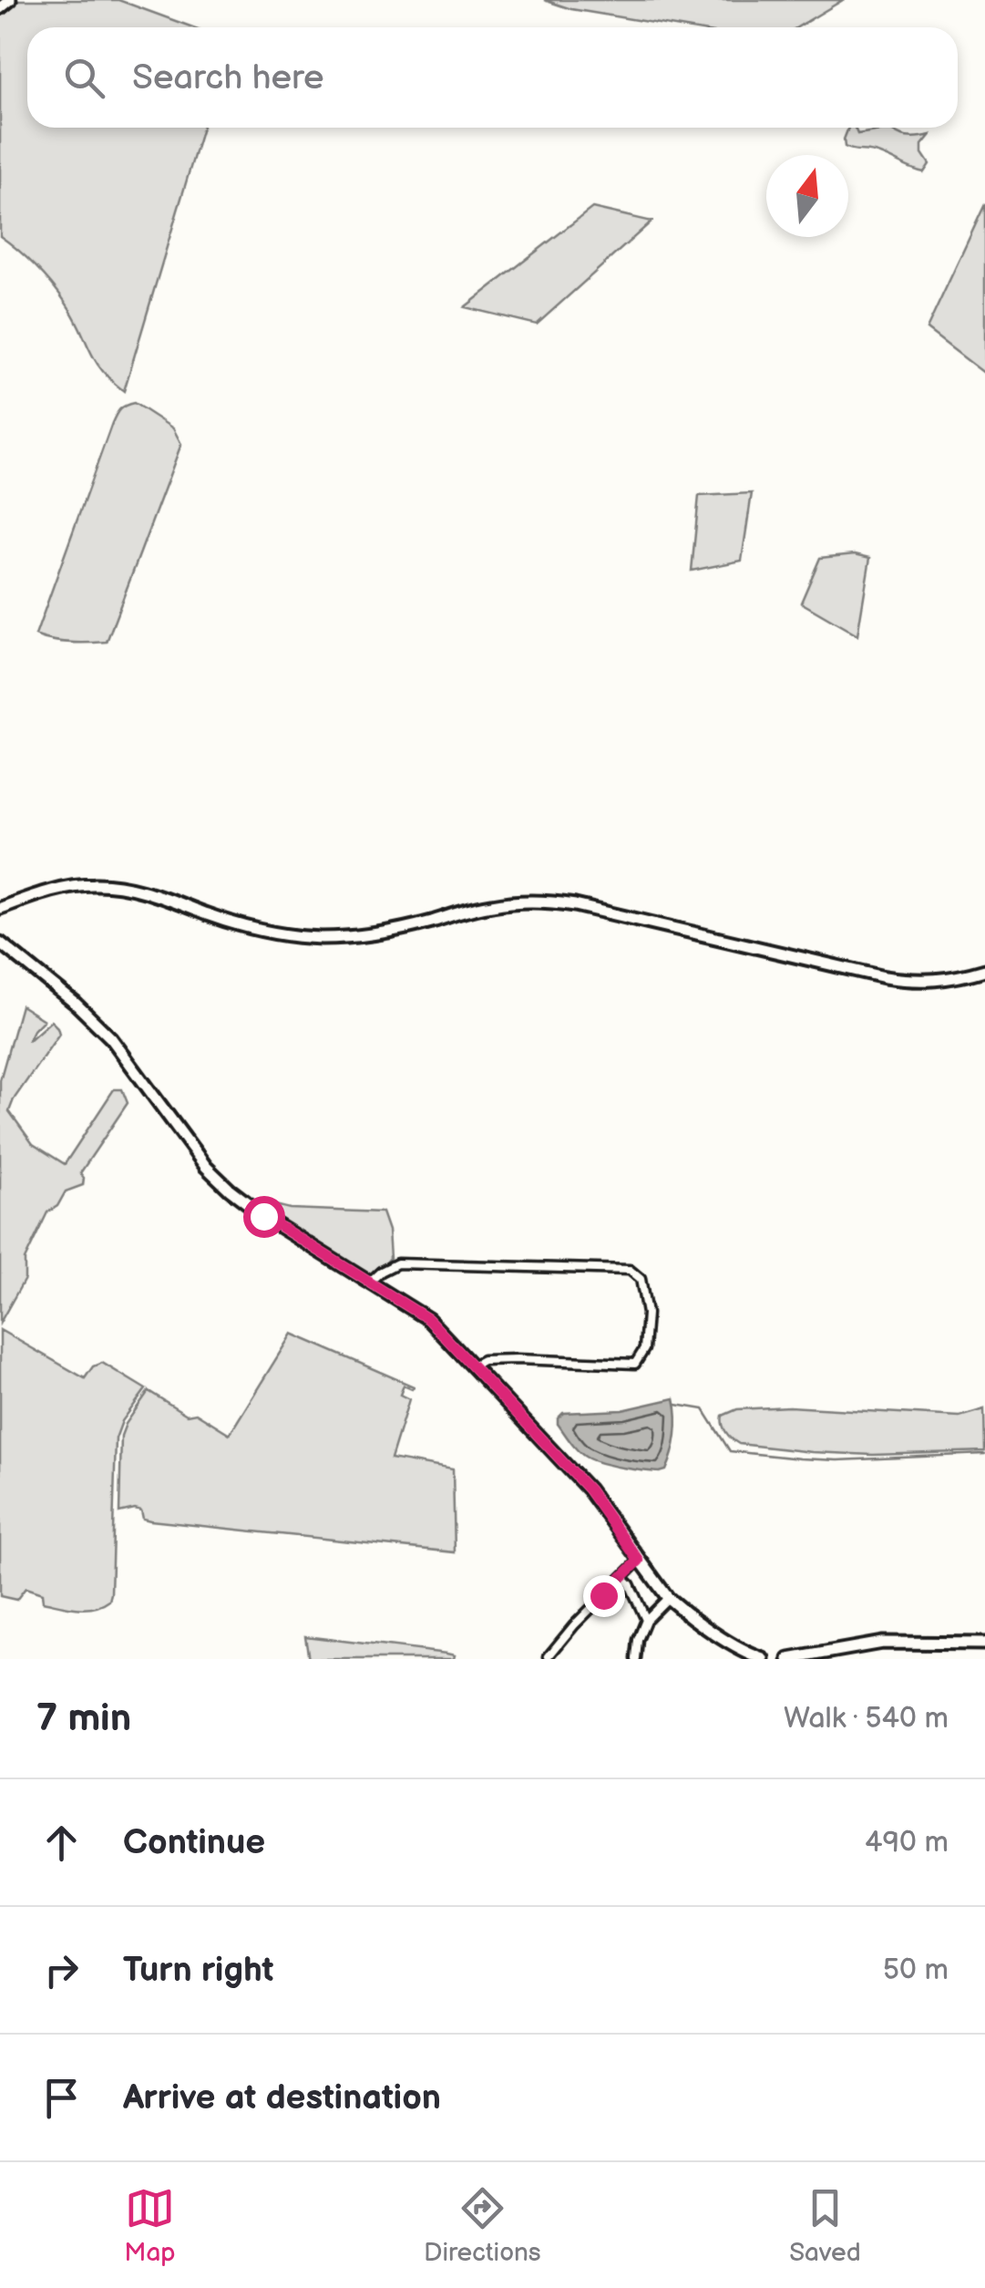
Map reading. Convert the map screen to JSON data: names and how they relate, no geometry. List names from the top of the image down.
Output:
{
  "north": "top",
  "page": {
    "search": "Search here",
    "heading": ["7 min", "Walk · 540 m"],
    "list": [
      ["Continue", "490 m"],
      ["Turn right", "50 m"],
      "Arrive at destination"
    ],
    "nav": ["Map", "Directions", "Saved"]
  }
}
